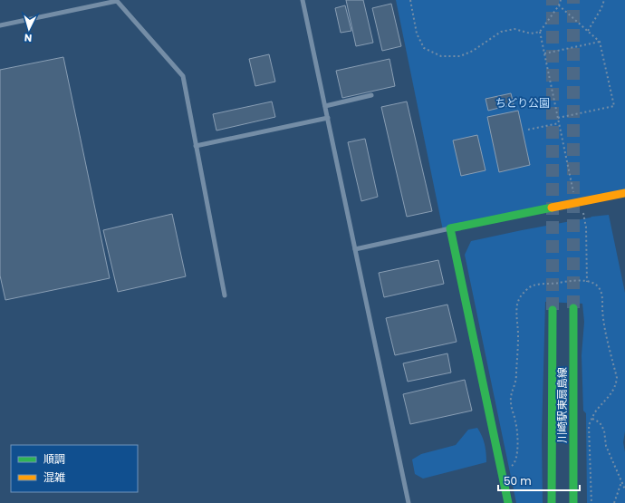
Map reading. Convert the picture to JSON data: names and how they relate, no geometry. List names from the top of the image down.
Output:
{
  "streets": {
    "street": ["川崎駅東扇島線"]
  },
  "parks": ["ちどり公園"],
  "legend": ["順調", "混雑"],
  "scale_bar": "50 m",
  "north": "bottom"
}
